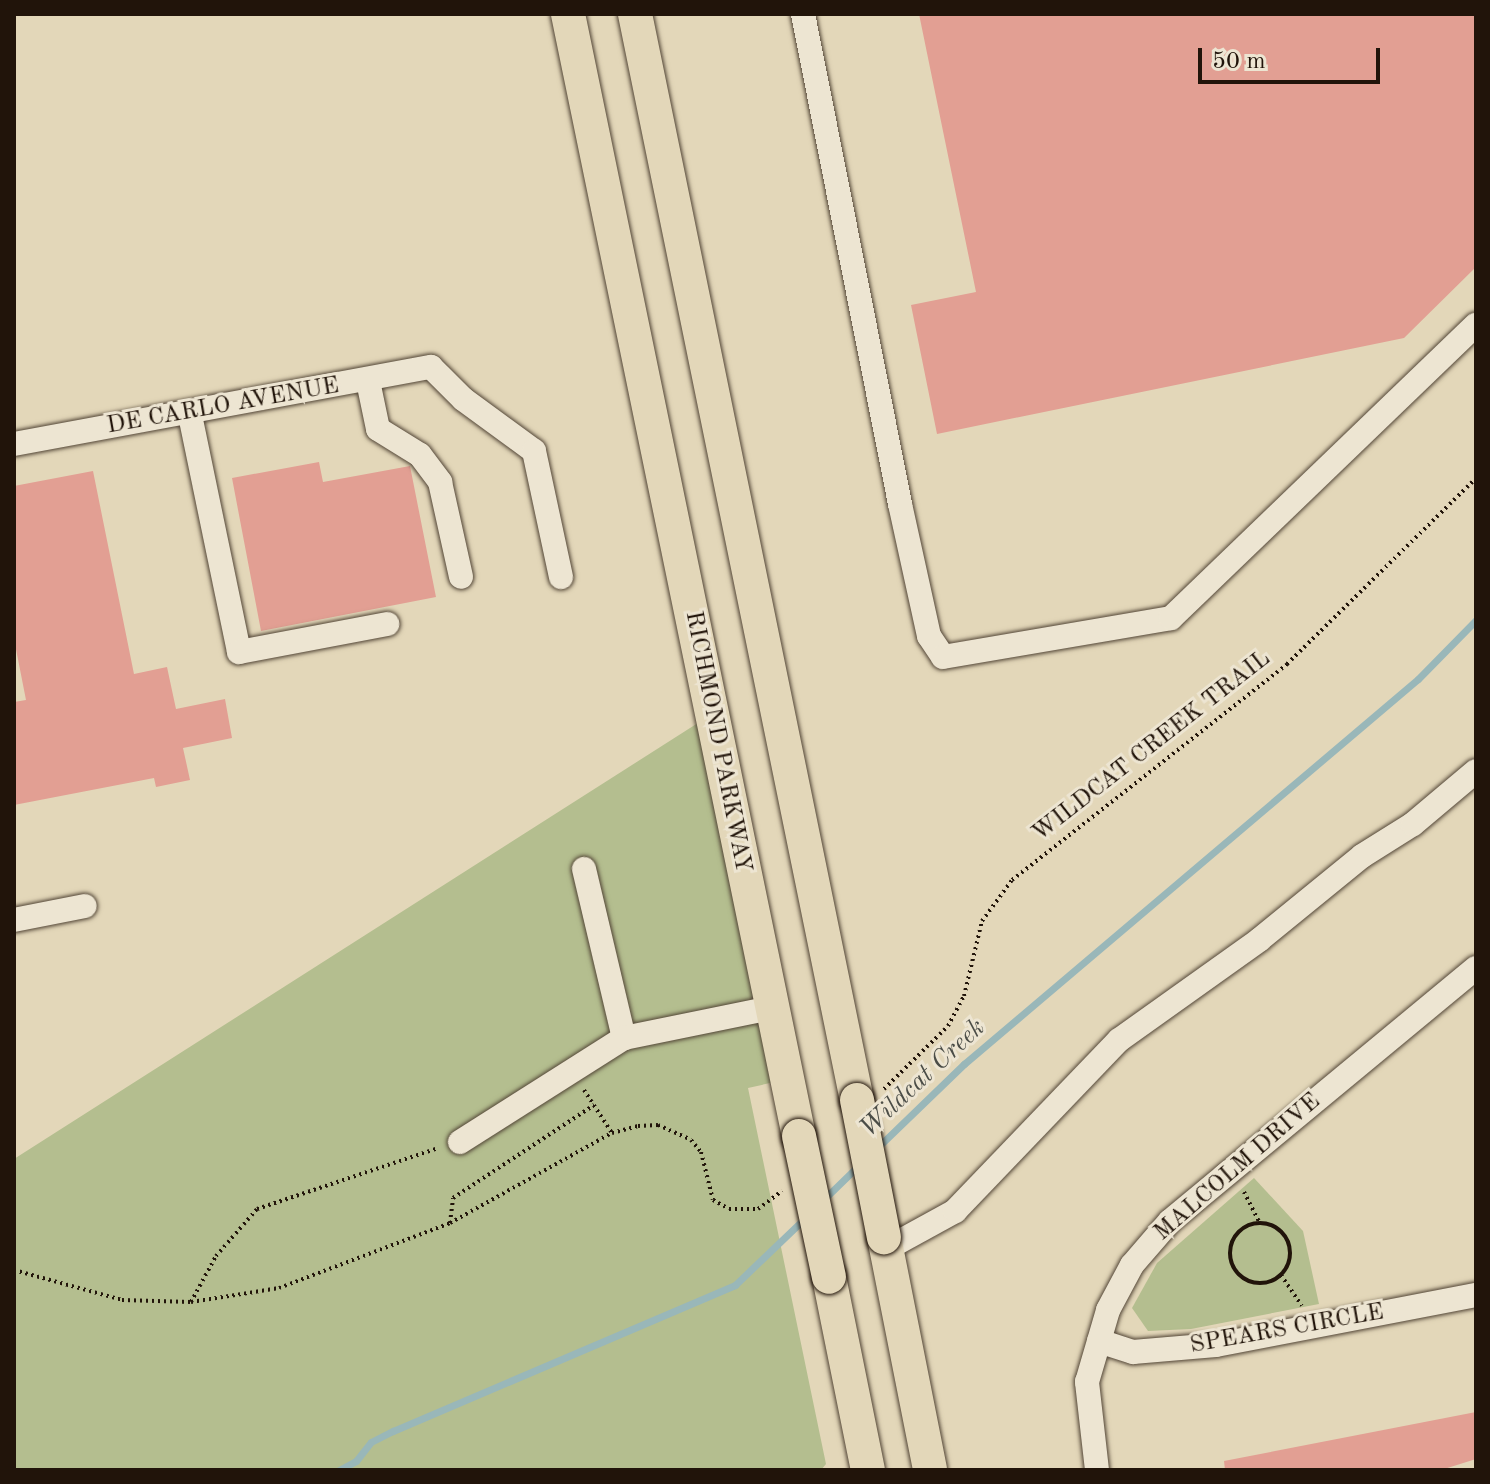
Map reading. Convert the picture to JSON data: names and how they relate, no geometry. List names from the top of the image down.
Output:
{
  "streets": {
    "highway": ["RICHMOND PARKWAY"],
    "street": ["DE CARLO AVENUE", "MALCOLM DRIVE", "SPEARS CIRCLE"],
    "path": ["WILDCAT CREEK TRAIL"]
  },
  "crossings": [
    ["MALCOLM DRIVE", "SPEARS CIRCLE"]
  ],
  "water": ["Wildcat Creek"],
  "scale_bar": "50 m"
}
